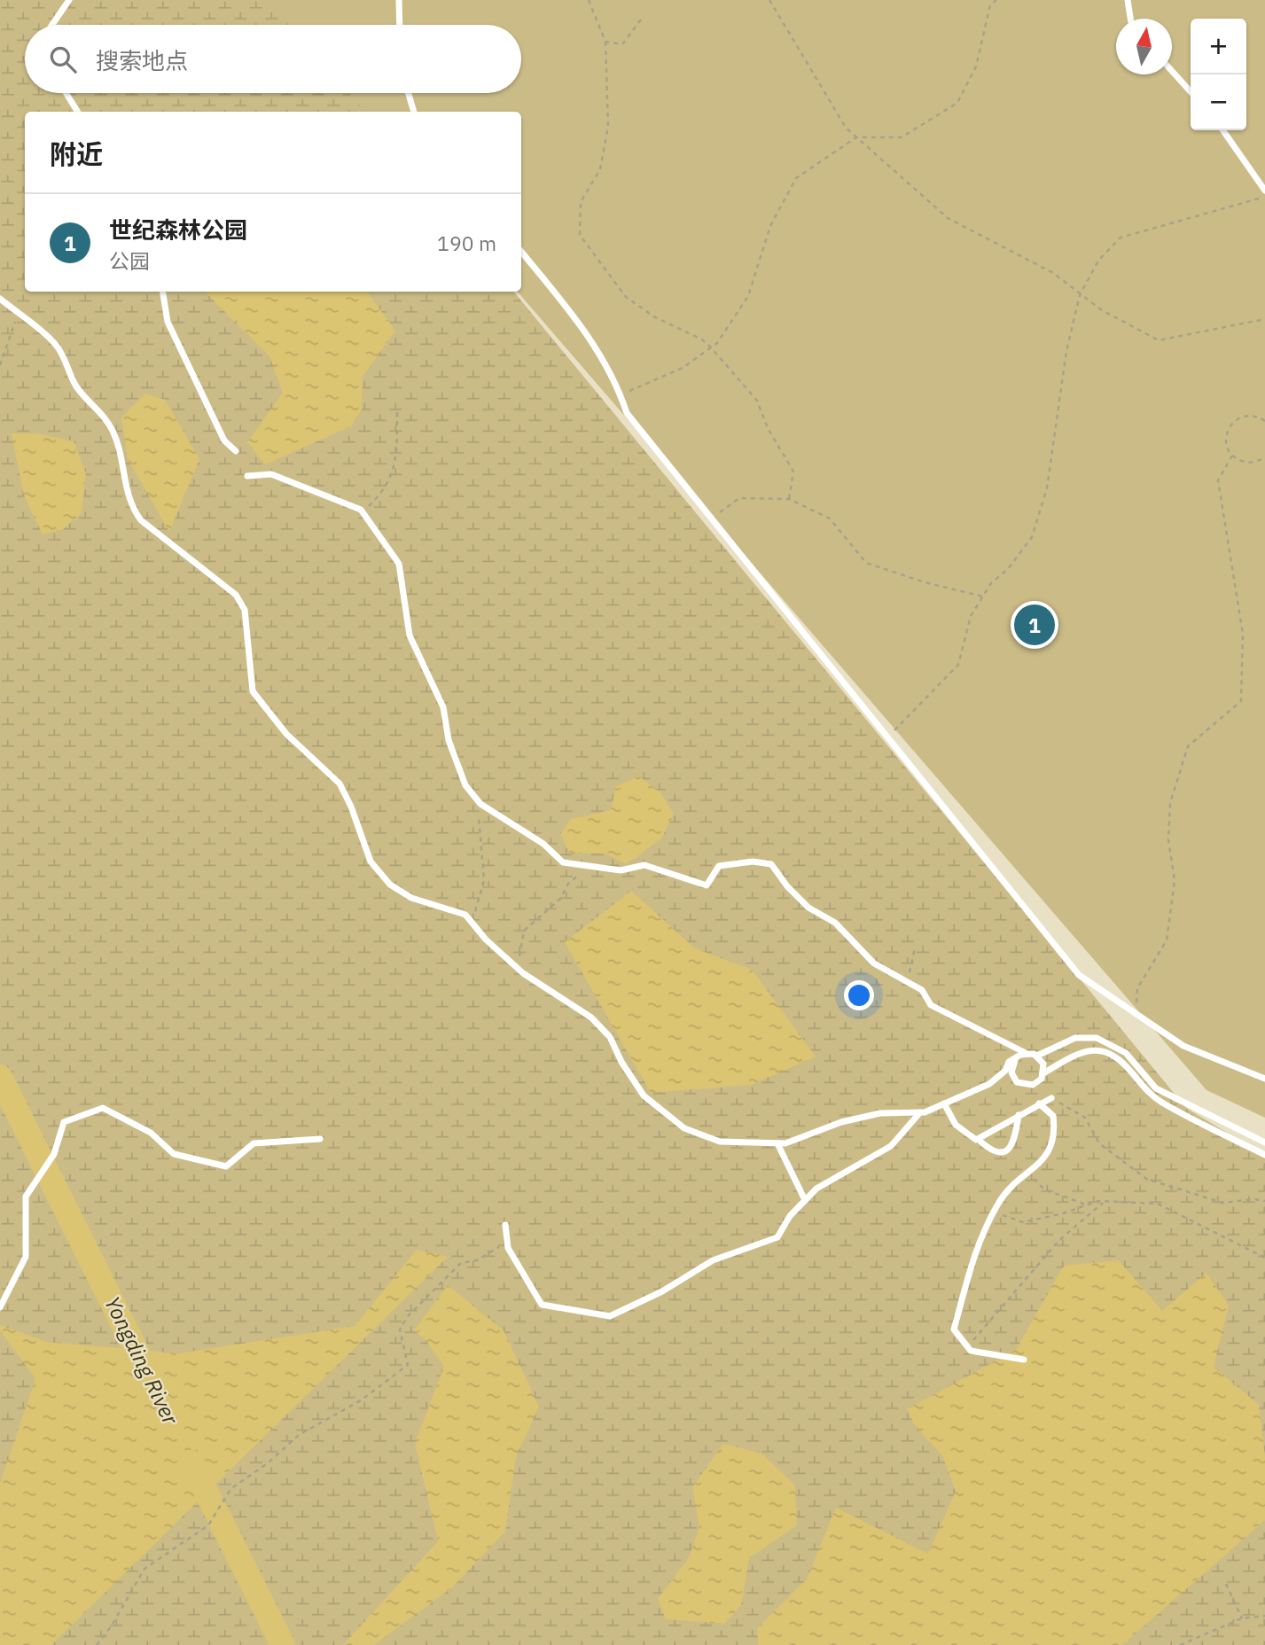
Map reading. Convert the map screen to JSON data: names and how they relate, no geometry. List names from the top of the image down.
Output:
{
  "water": ["Yongding River"],
  "north": "top",
  "page": {
    "map_buttons": ["+", "−"],
    "search": "搜索地点",
    "heading": "附近",
    "list": [
      {
        "mark": "1",
        "name": "世纪森林公园",
        "note": "公园",
        "value": "190 m"
      }
    ],
    "pins": "1"
  }
}
